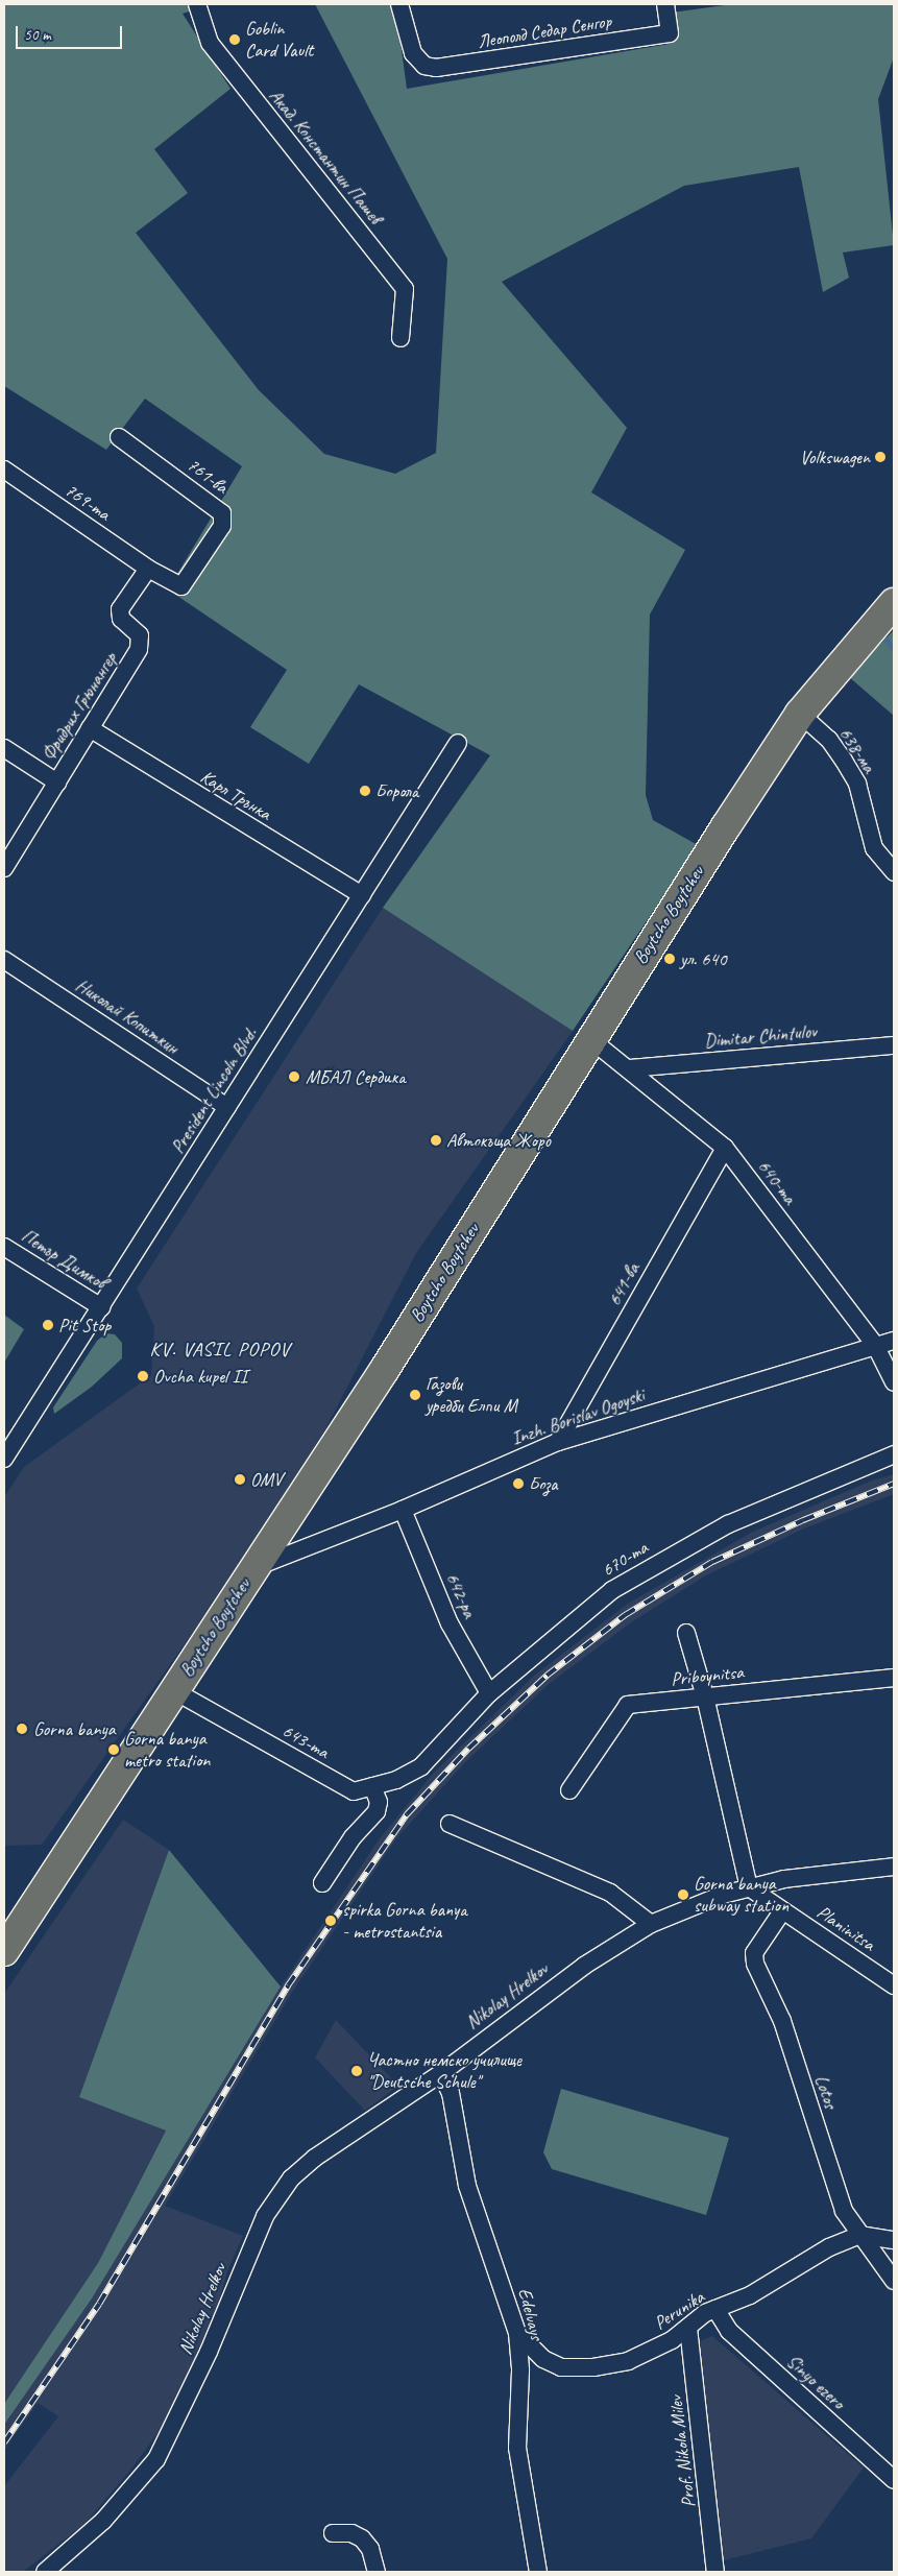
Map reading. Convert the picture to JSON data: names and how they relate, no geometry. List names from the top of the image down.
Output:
{
  "streets": {
    "highway": ["Boytcho Boytchev"],
    "street": [
      "Леополд Седар Сенгор",
      "Акад. Константин Пашев",
      "761-ва",
      "769-та",
      "Фридрих Грюнангер",
      "638-ма",
      "Карл Трънка",
      "Николай Копиткин",
      "Dimitar Chintulov",
      "President Lincoln Blvd.",
      "640-та",
      "Петър Димков",
      "641-ва",
      "Inzh. Borislav Ogoyski",
      "670-та",
      "642-ра",
      "Priboynitsa",
      "643-та",
      "Planinitsa",
      "Nikolay Hrelkov",
      "Lotos",
      "Perunika",
      "Edelvays",
      "Sinyo ezero",
      "Prof. Nikola Milev"
    ]
  },
  "crossings": [
    ["761-ва", "769-та"],
    ["761-ва", "Фридрих Грюнангер"],
    ["769-та", "Фридрих Грюнангер"],
    ["Фридрих Грюнангер", "Карл Трънка"],
    ["638-ма", "Boytcho Boytchev"],
    ["Карл Трънка", "President Lincoln Blvd."],
    ["Boytcho Boytchev", "640-та"],
    ["Boytcho Boytchev", "Inzh. Borislav Ogoyski"],
    ["Boytcho Boytchev", "643-та"],
    ["Николай Копиткин", "President Lincoln Blvd."],
    ["Dimitar Chintulov", "640-та"],
    ["President Lincoln Blvd.", "Петър Димков"],
    ["640-та", "641-ва"],
    ["640-та", "Inzh. Borislav Ogoyski"],
    ["641-ва", "Inzh. Borislav Ogoyski"],
    ["Inzh. Borislav Ogoyski", "642-ра"],
    ["670-та", "642-ра"],
    ["670-та", "643-та"],
    ["Planinitsa", "Nikolay Hrelkov"],
    ["Planinitsa", "Lotos"],
    ["Nikolay Hrelkov", "Edelvays"],
    ["Lotos", "Perunika"],
    ["Perunika", "Edelvays"],
    ["Perunika", "Sinyo ezero"],
    ["Perunika", "Prof. Nikola Milev"]
  ],
  "districts": ["KV. VASIL POPOV"],
  "places": [
    "Goblin Card Vault",
    "Volkswagen",
    "Борола",
    "ул. 640",
    "МБАЛ Сердика",
    "Автокъща Жоро",
    "Pit Stop",
    "Ovcha kupel II",
    "Газови уредби Елпи М",
    "OMV",
    "Боза",
    "Gorna banya",
    "Gorna banya metro station",
    "Gorna banya subway station",
    "spirka Gorna banya - metrostantsia",
    "Частно немско училище \"Deutsche Schule\""
  ],
  "scale_bar": "50 m"
}
